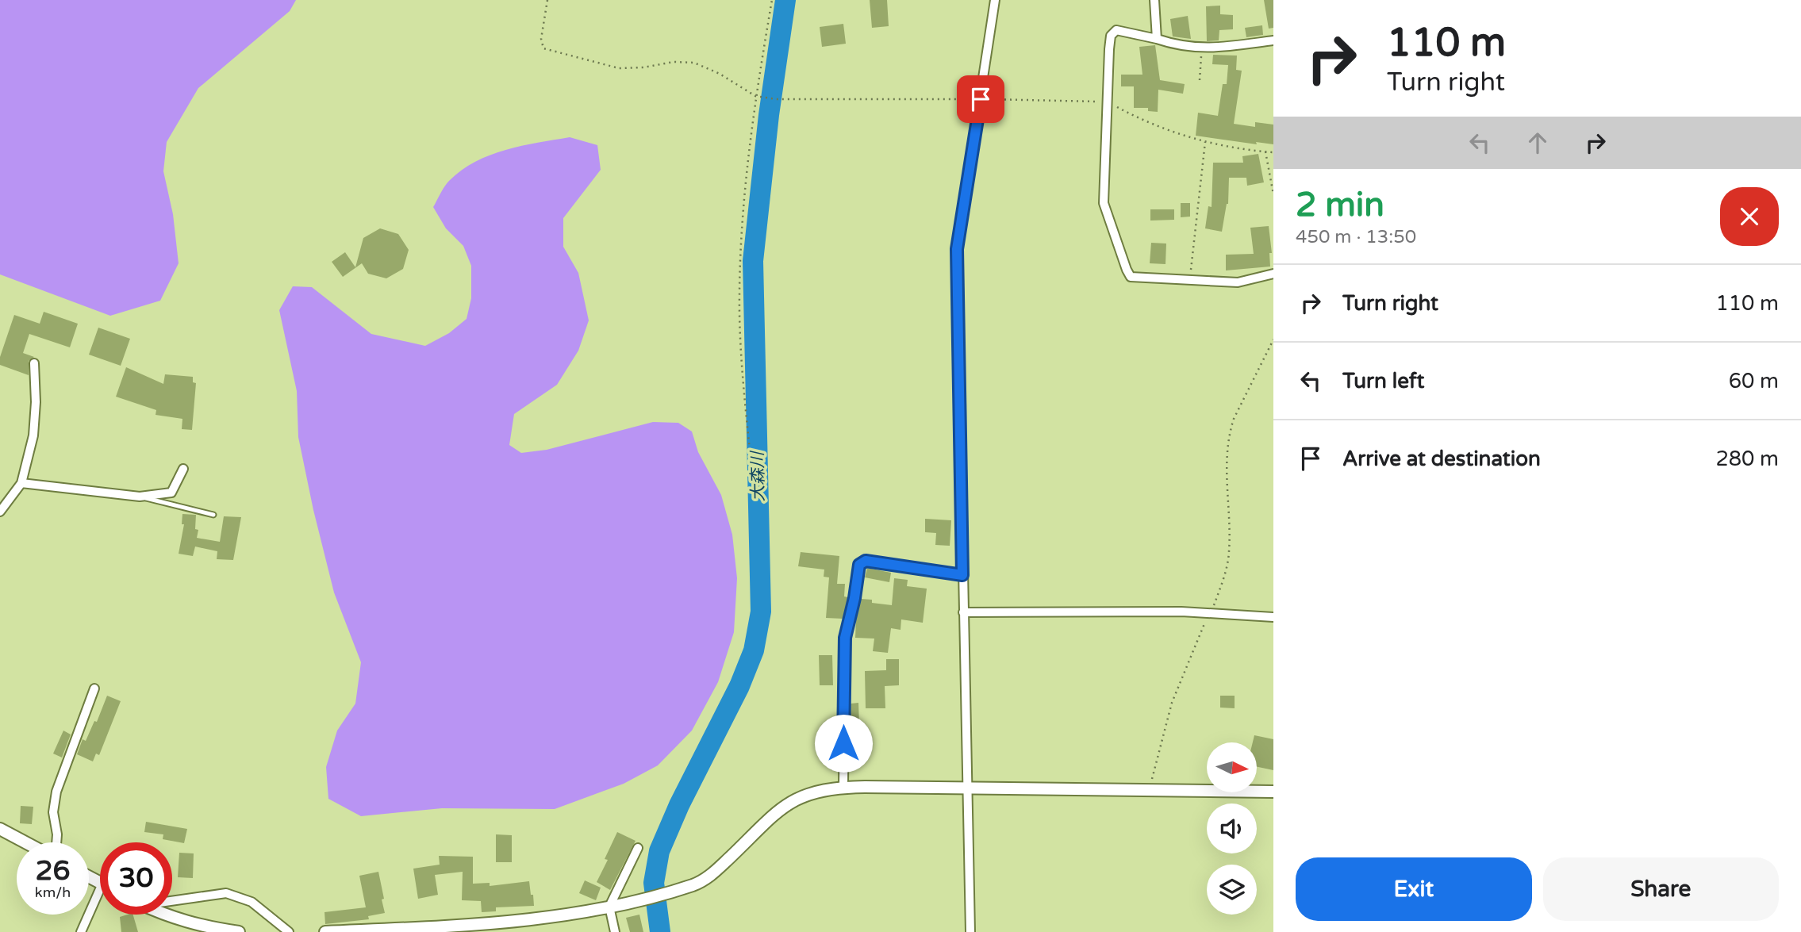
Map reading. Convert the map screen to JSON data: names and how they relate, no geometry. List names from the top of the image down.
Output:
{
  "water": ["大森川"],
  "north": "right",
  "page": {
    "turn": ["110 m", "Turn right"],
    "heading": ["2 min", "450 m · 13:50"],
    "list": [
      {
        "name": "Turn right",
        "value": "110 m"
      },
      {
        "name": "Turn left",
        "value": "60 m"
      },
      {
        "name": "Arrive at destination",
        "value": "280 m"
      }
    ],
    "speed": "26 km/h",
    "limit": "30",
    "buttons": ["Exit", "Share"]
  }
}
